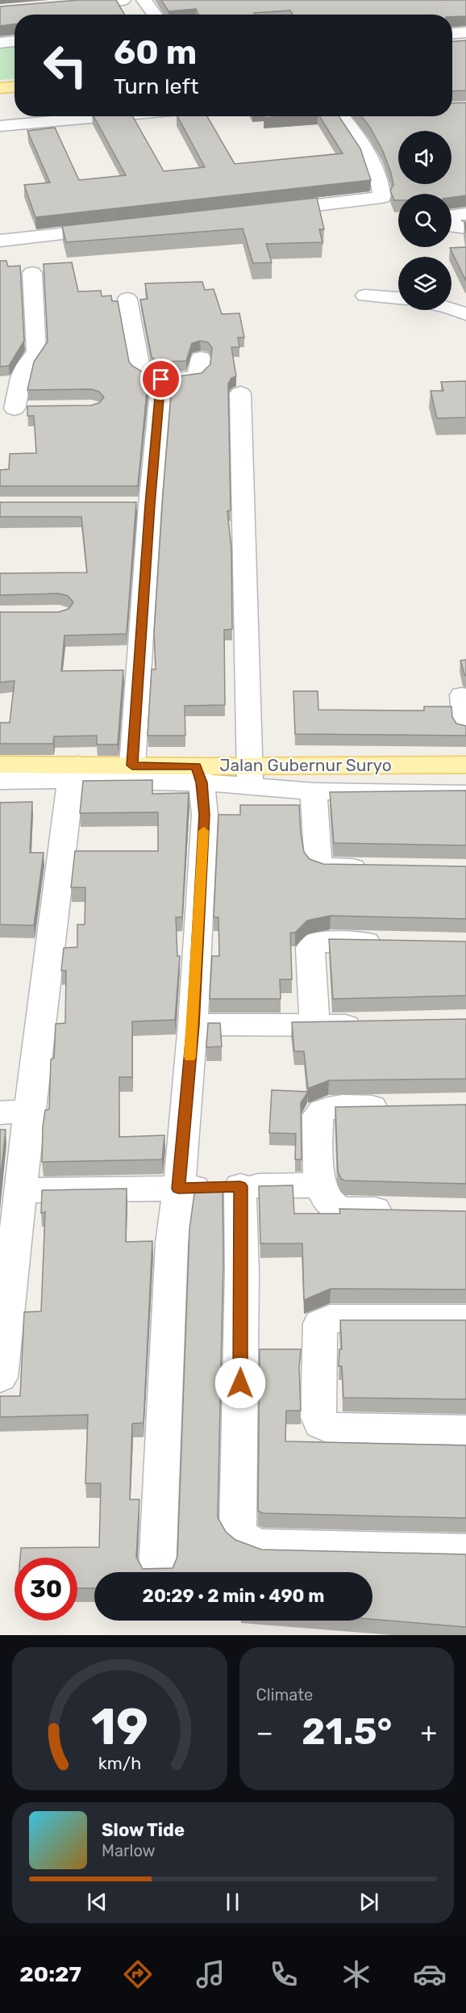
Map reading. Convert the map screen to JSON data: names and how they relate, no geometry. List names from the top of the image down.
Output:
{
  "streets": {
    "main road": ["Jalan Gubernur Suryo"]
  },
  "page": {
    "turn": ["60 m", "Turn left"],
    "limit": "30",
    "trip": "20:29 · 2 min · 490 m",
    "tile": "Climate",
    "heat": ["−", "21.5°", "+"],
    "song": ["Slow Tide", "Marlow"],
    "tabs": "20:27",
    "gauge": ["19", "km/h"]
  }
}
